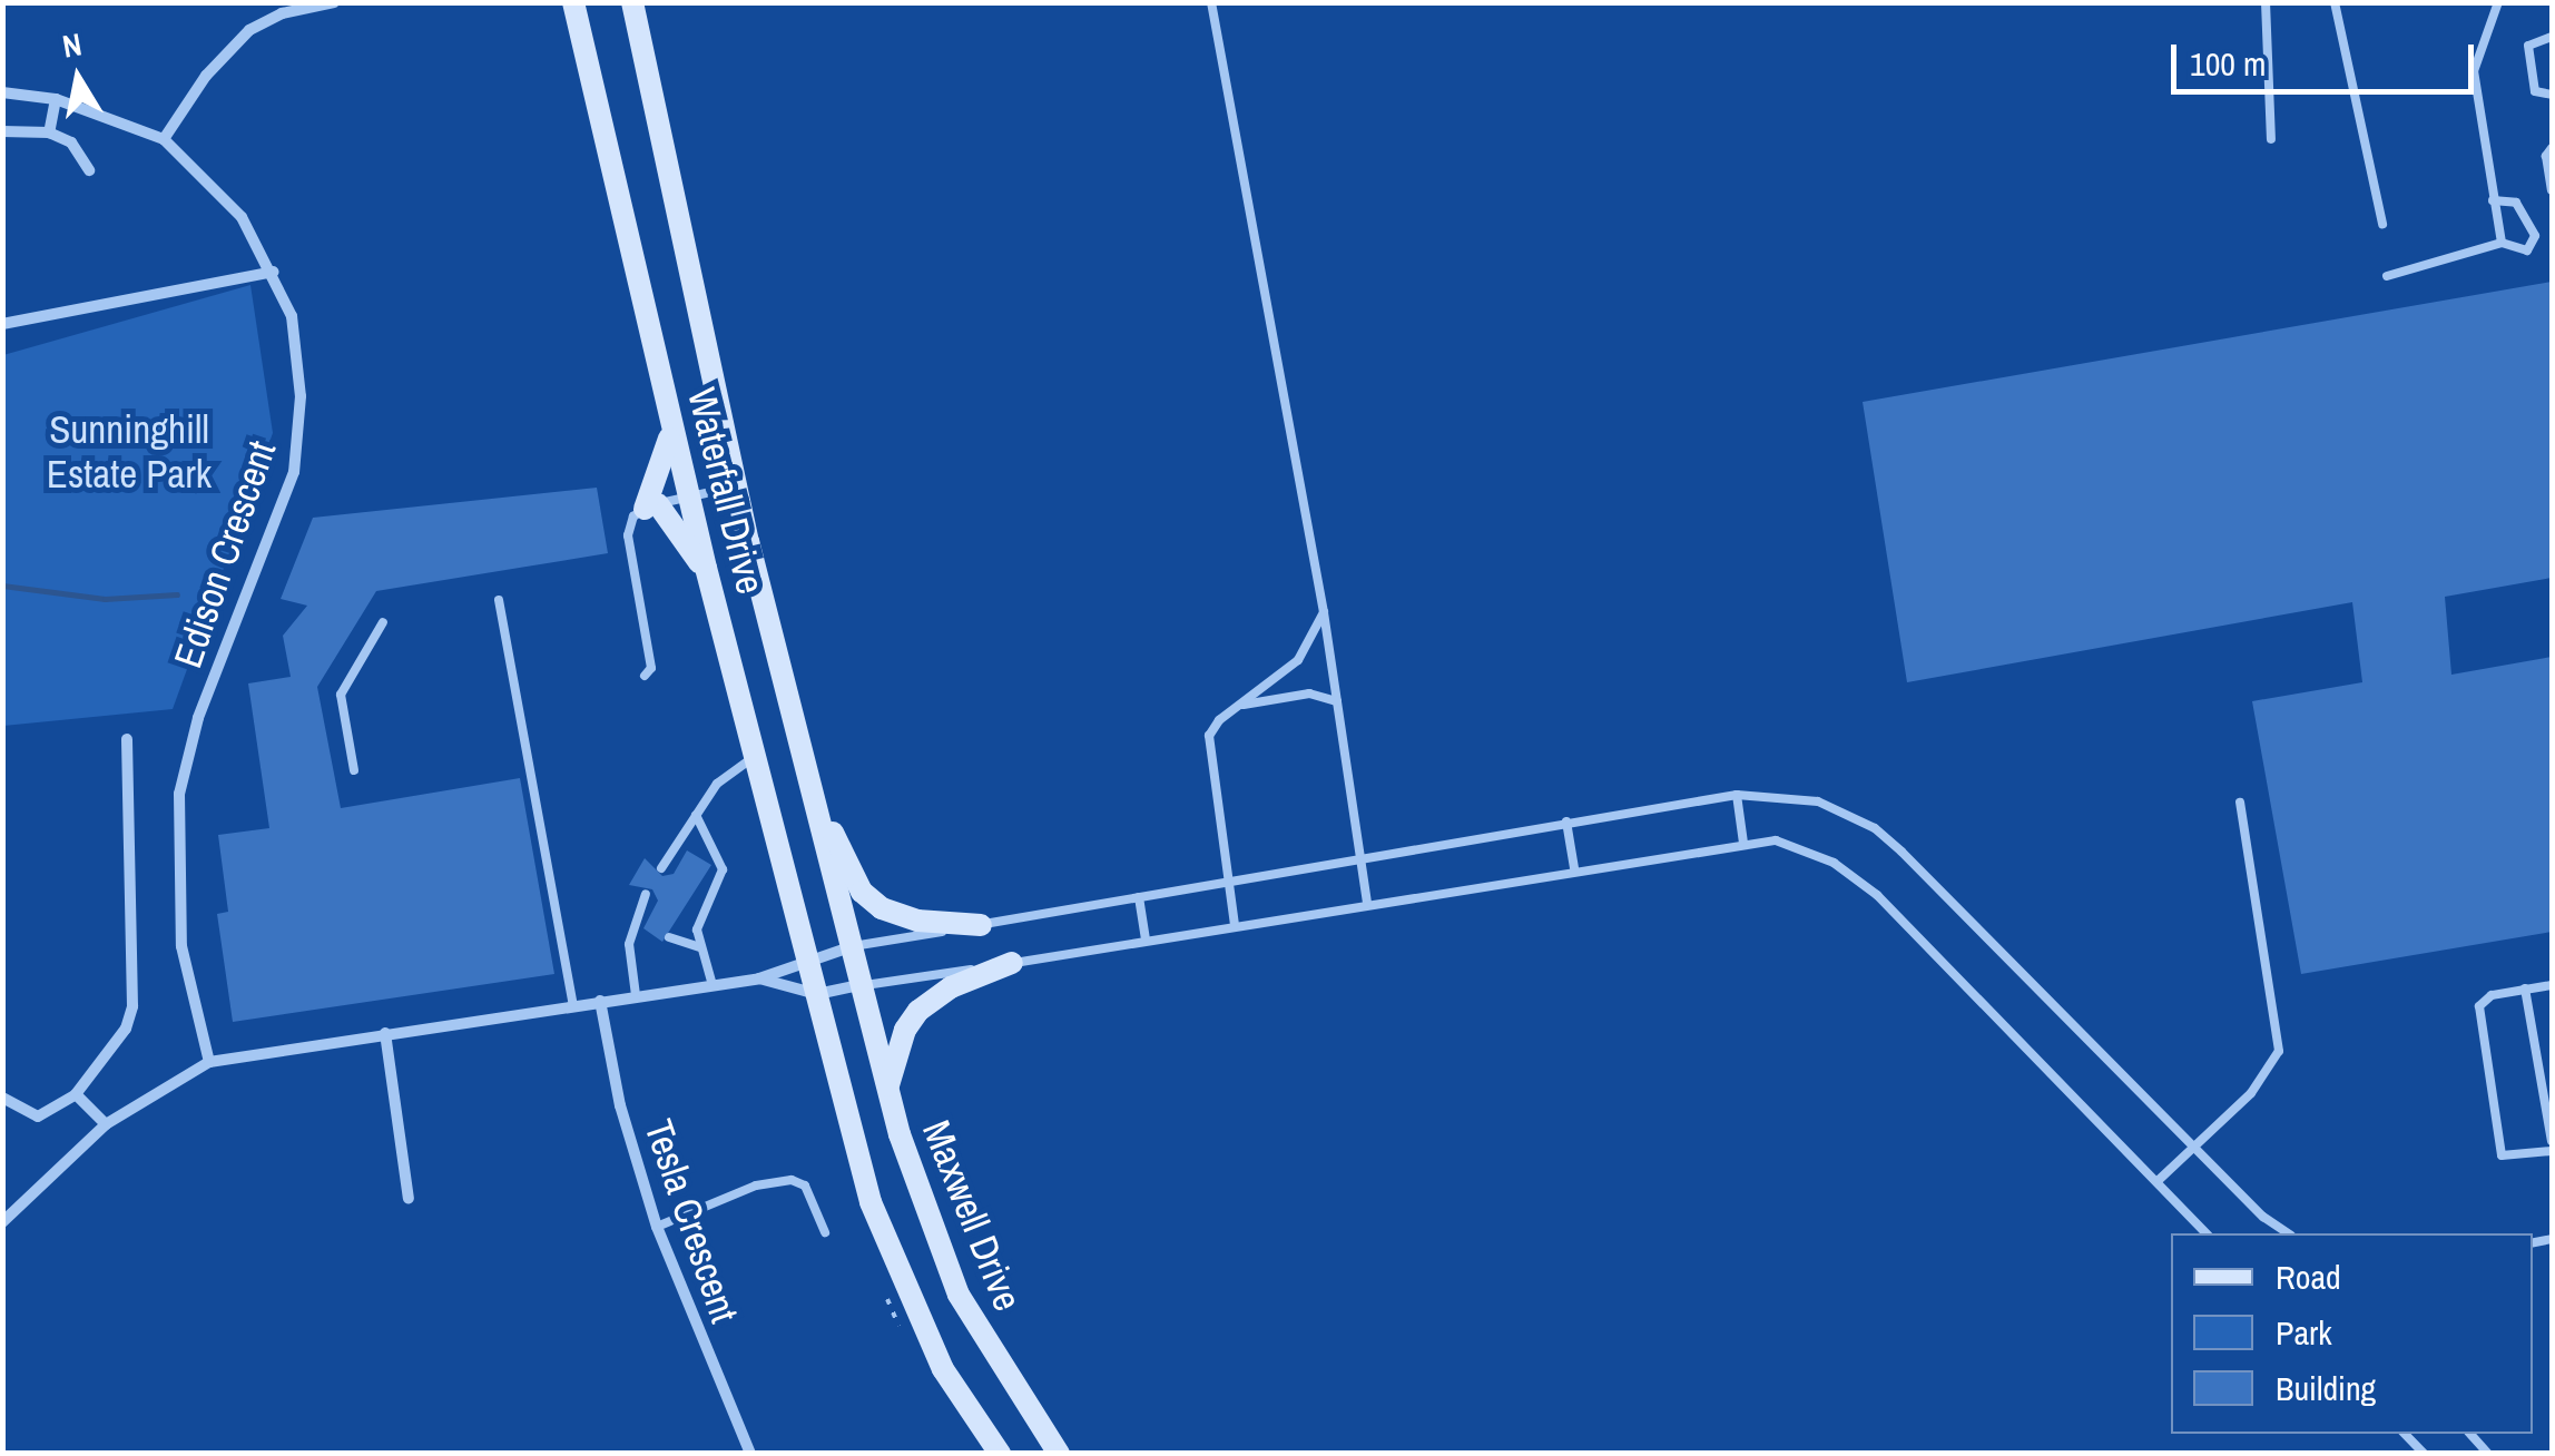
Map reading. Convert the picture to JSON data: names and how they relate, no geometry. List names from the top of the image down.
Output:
{
  "streets": {
    "main road": ["Waterfall Drive", "Maxwell Drive"],
    "street": ["Edison Crescent", "Tesla Crescent"]
  },
  "crossings": [
    ["Waterfall Drive", "Maxwell Drive"]
  ],
  "parks": ["Sunninghill Estate Park"],
  "legend": ["Road", "Park", "Building"],
  "scale_bar": "100 m",
  "north": "top"
}
